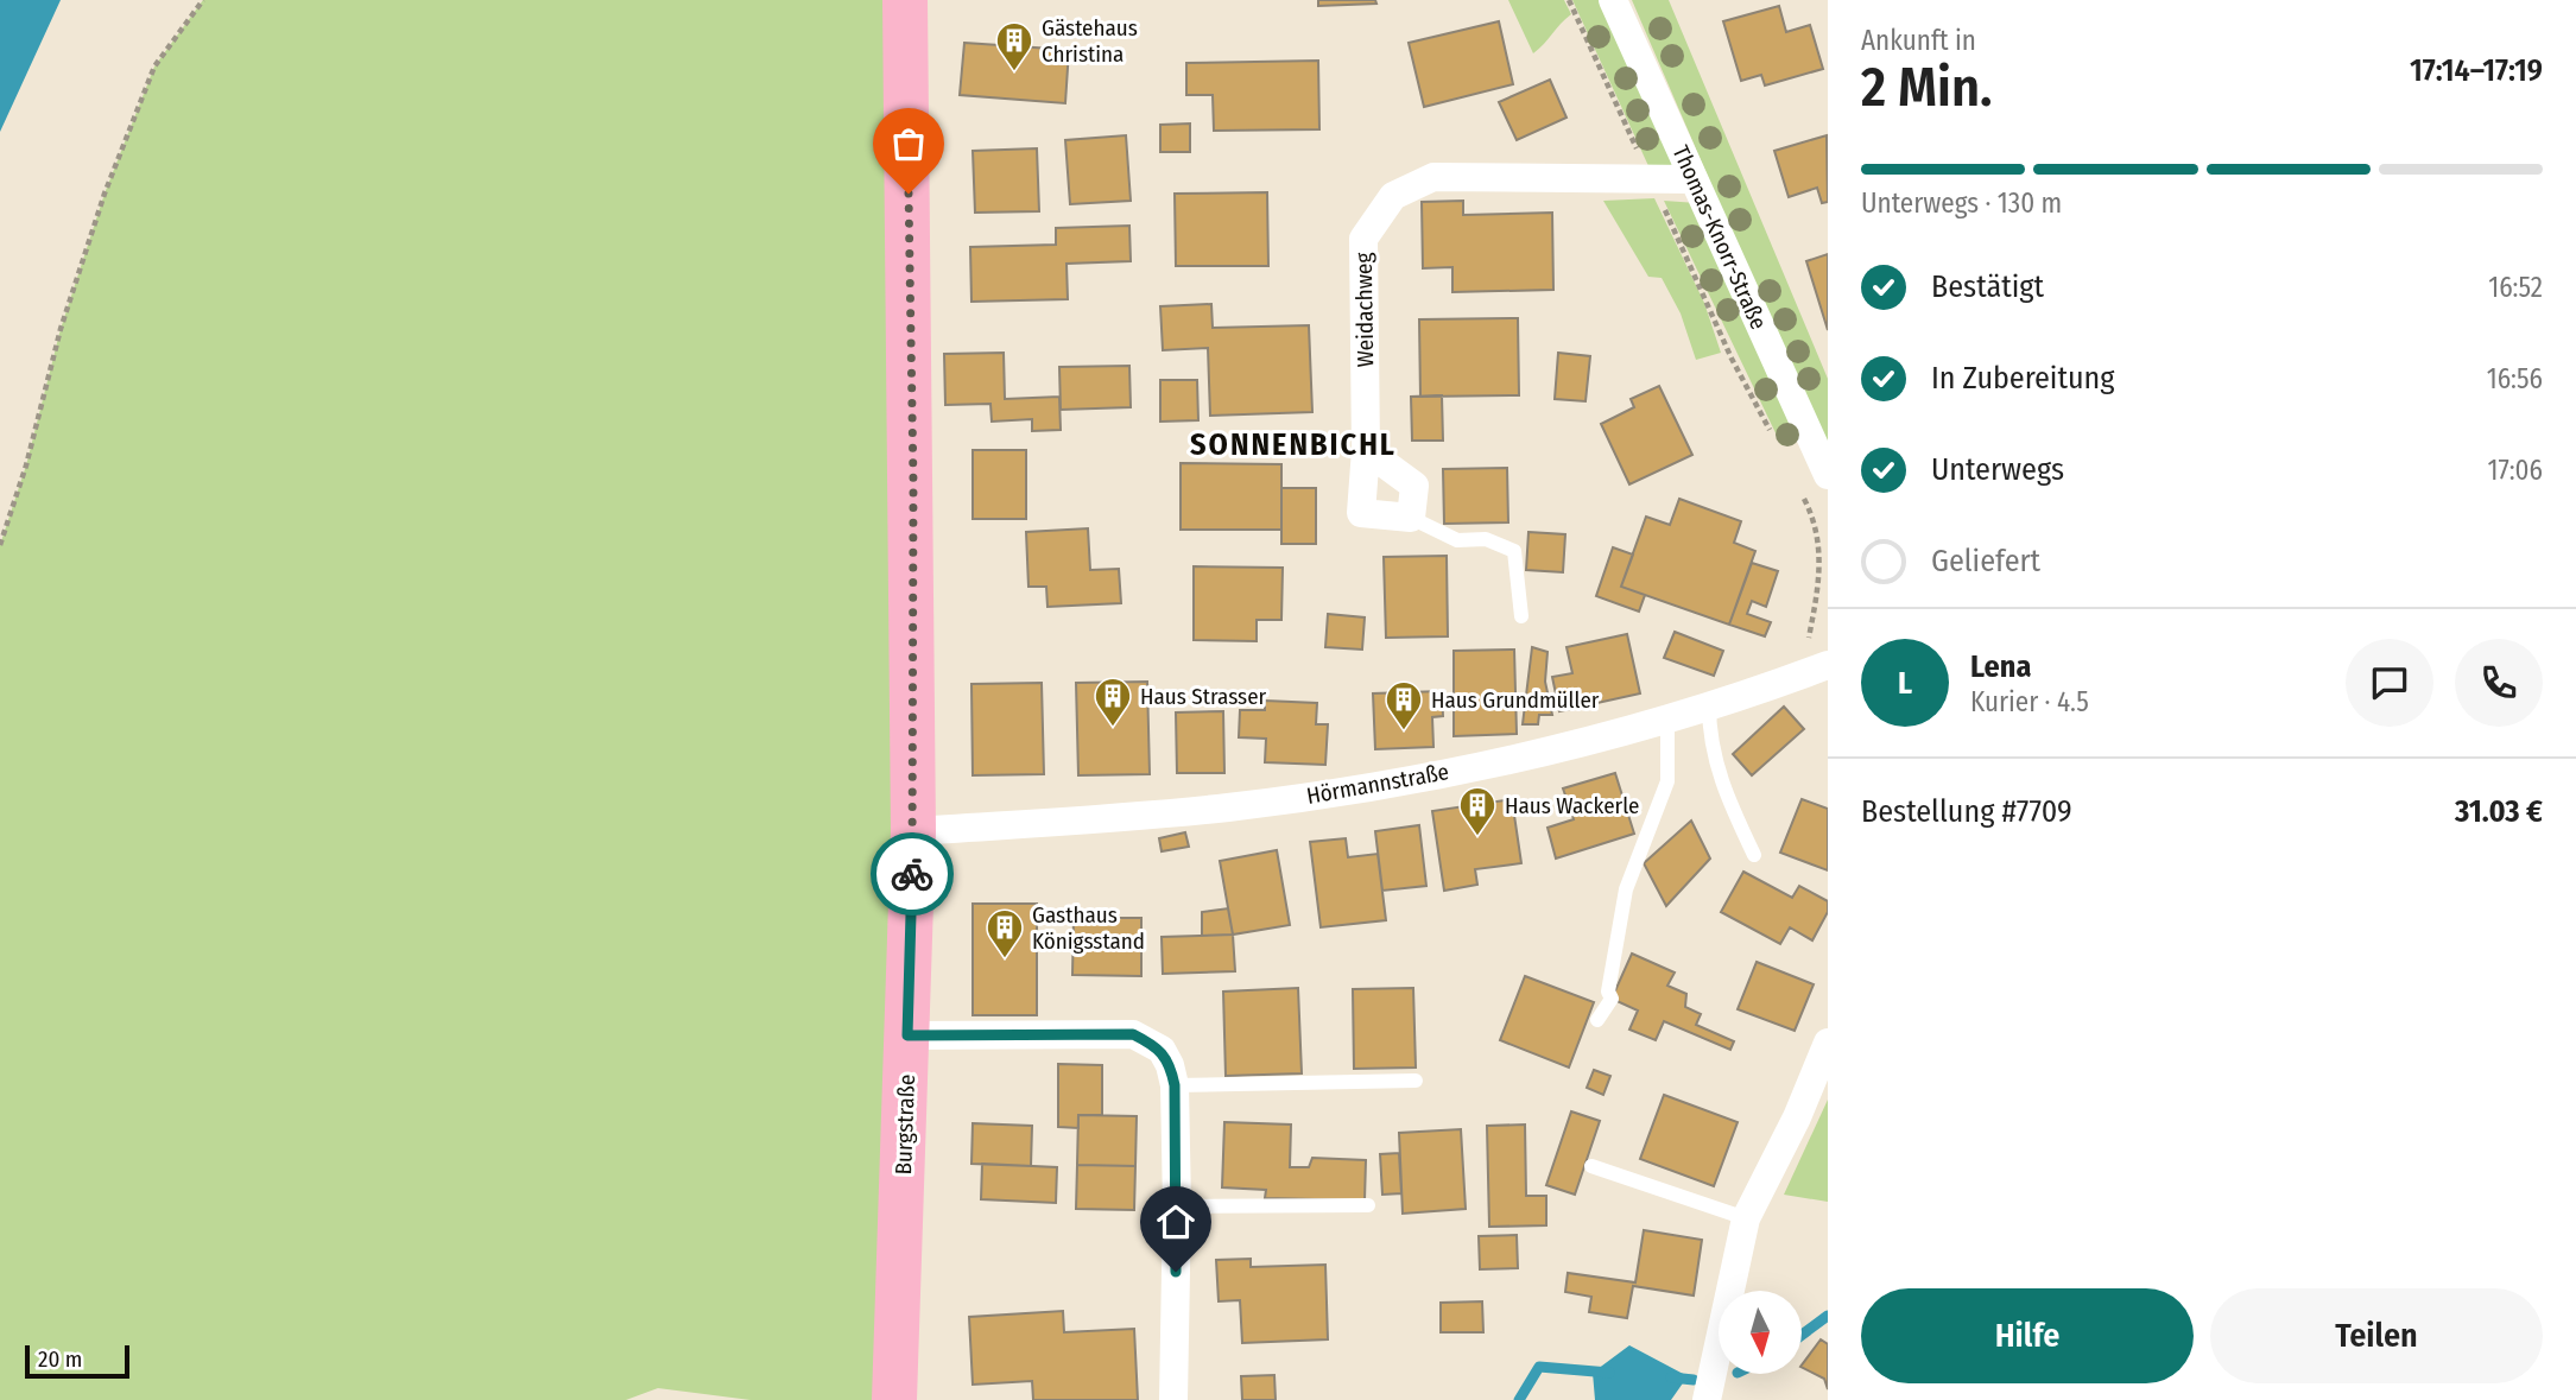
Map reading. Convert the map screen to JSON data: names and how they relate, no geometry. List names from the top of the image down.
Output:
{
  "streets": {
    "main road": ["Burgstraße"],
    "street": ["Thomas-Knorr-Straße", "Weidachweg", "Hörmannstraße"]
  },
  "crossings": [
    ["Thomas-Knorr-Straße", "Weidachweg"],
    ["Hörmannstraße", "Burgstraße"]
  ],
  "districts": ["SONNENBICHL"],
  "places": {
    "building": [
      "Gästehaus Christina",
      "Haus Strasser",
      "Haus Grundmüller",
      "Haus Wackerle",
      "Gasthaus Königsstand"
    ]
  },
  "scale_bar": "20 m",
  "north": "bottom",
  "page": {
    "heading": ["2 Min.", "Ankunft in", "17:14–17:19"],
    "panel": [
      "Lena",
      "Kurier · 4.5",
      "Bestellung #7709",
      "31.03 €"
    ],
    "bar": "Unterwegs · 130 m",
    "list": [
      ["Bestätigt", "16:52"],
      ["In Zubereitung", "16:56"],
      ["Unterwegs", "17:06"],
      "Geliefert"
    ],
    "round": "L",
    "buttons": ["Hilfe", "Teilen"],
    "scale": "20 m"
  }
}
